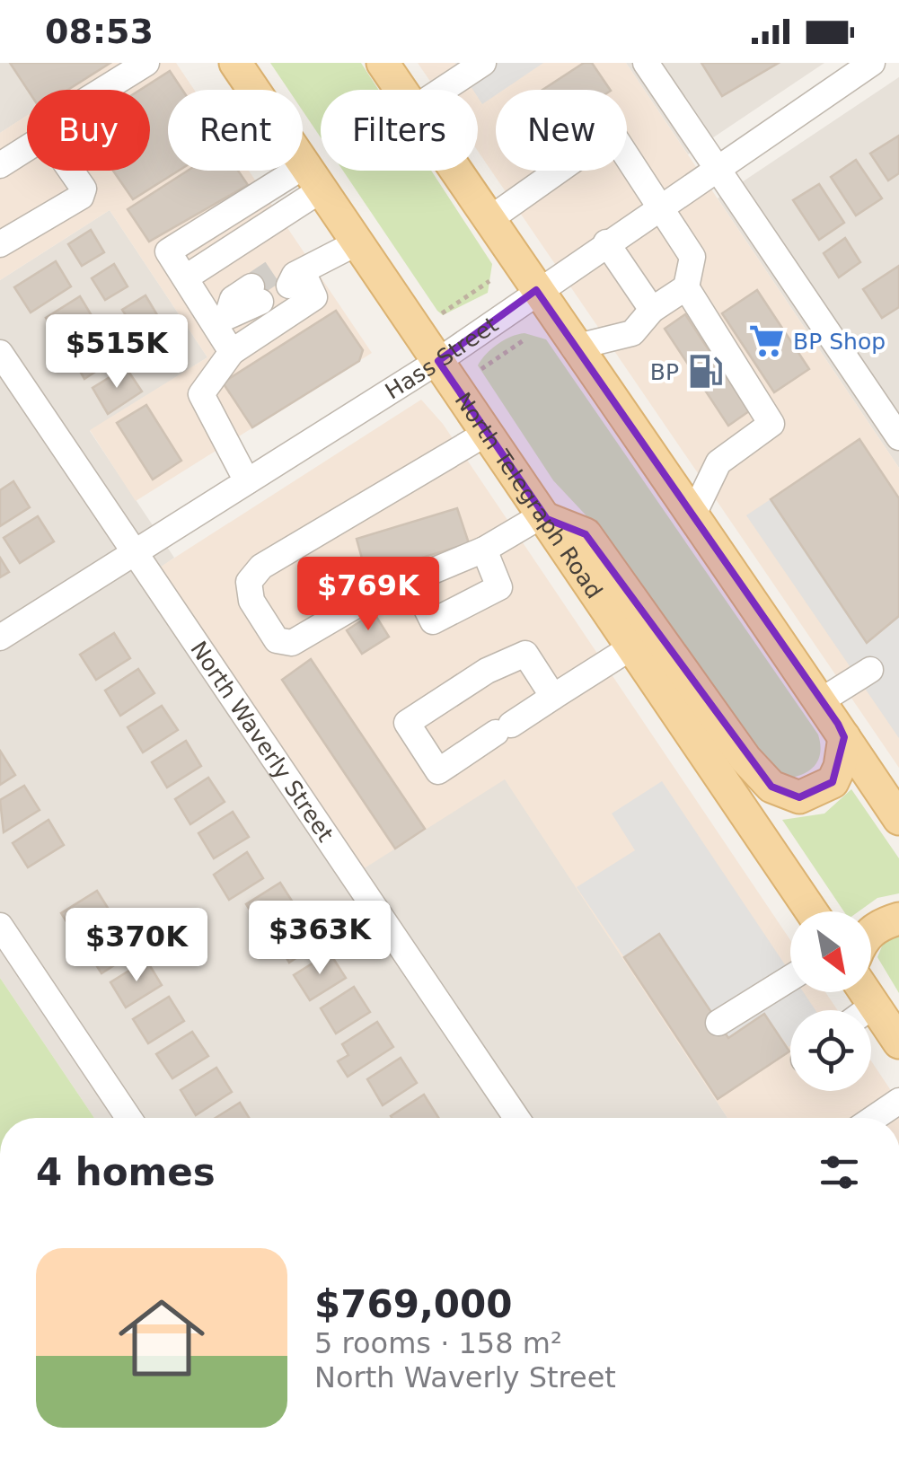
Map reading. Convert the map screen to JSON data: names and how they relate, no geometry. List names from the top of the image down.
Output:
{
  "streets": {
    "main road": ["North Telegraph Road"],
    "street": ["Hass Street", "North Waverly Street"]
  },
  "crossings": [
    ["Hass Street", "North Telegraph Road"],
    ["Hass Street", "North Waverly Street"]
  ],
  "places": {
    "supermarket": ["BP Shop"],
    "fuel station": ["BP"]
  },
  "north": "bottom right",
  "page": {
    "status": "08:53",
    "chip": [
      "Buy",
      "Rent",
      "Filters",
      "New"
    ],
    "price": [
      "$515K",
      "$769K",
      "$363K",
      "$370K"
    ],
    "heading": "4 homes",
    "list": [
      {
        "name": "$769,000",
        "note": "5 rooms · 158 m² · North Waverly Street"
      }
    ]
  }
}
